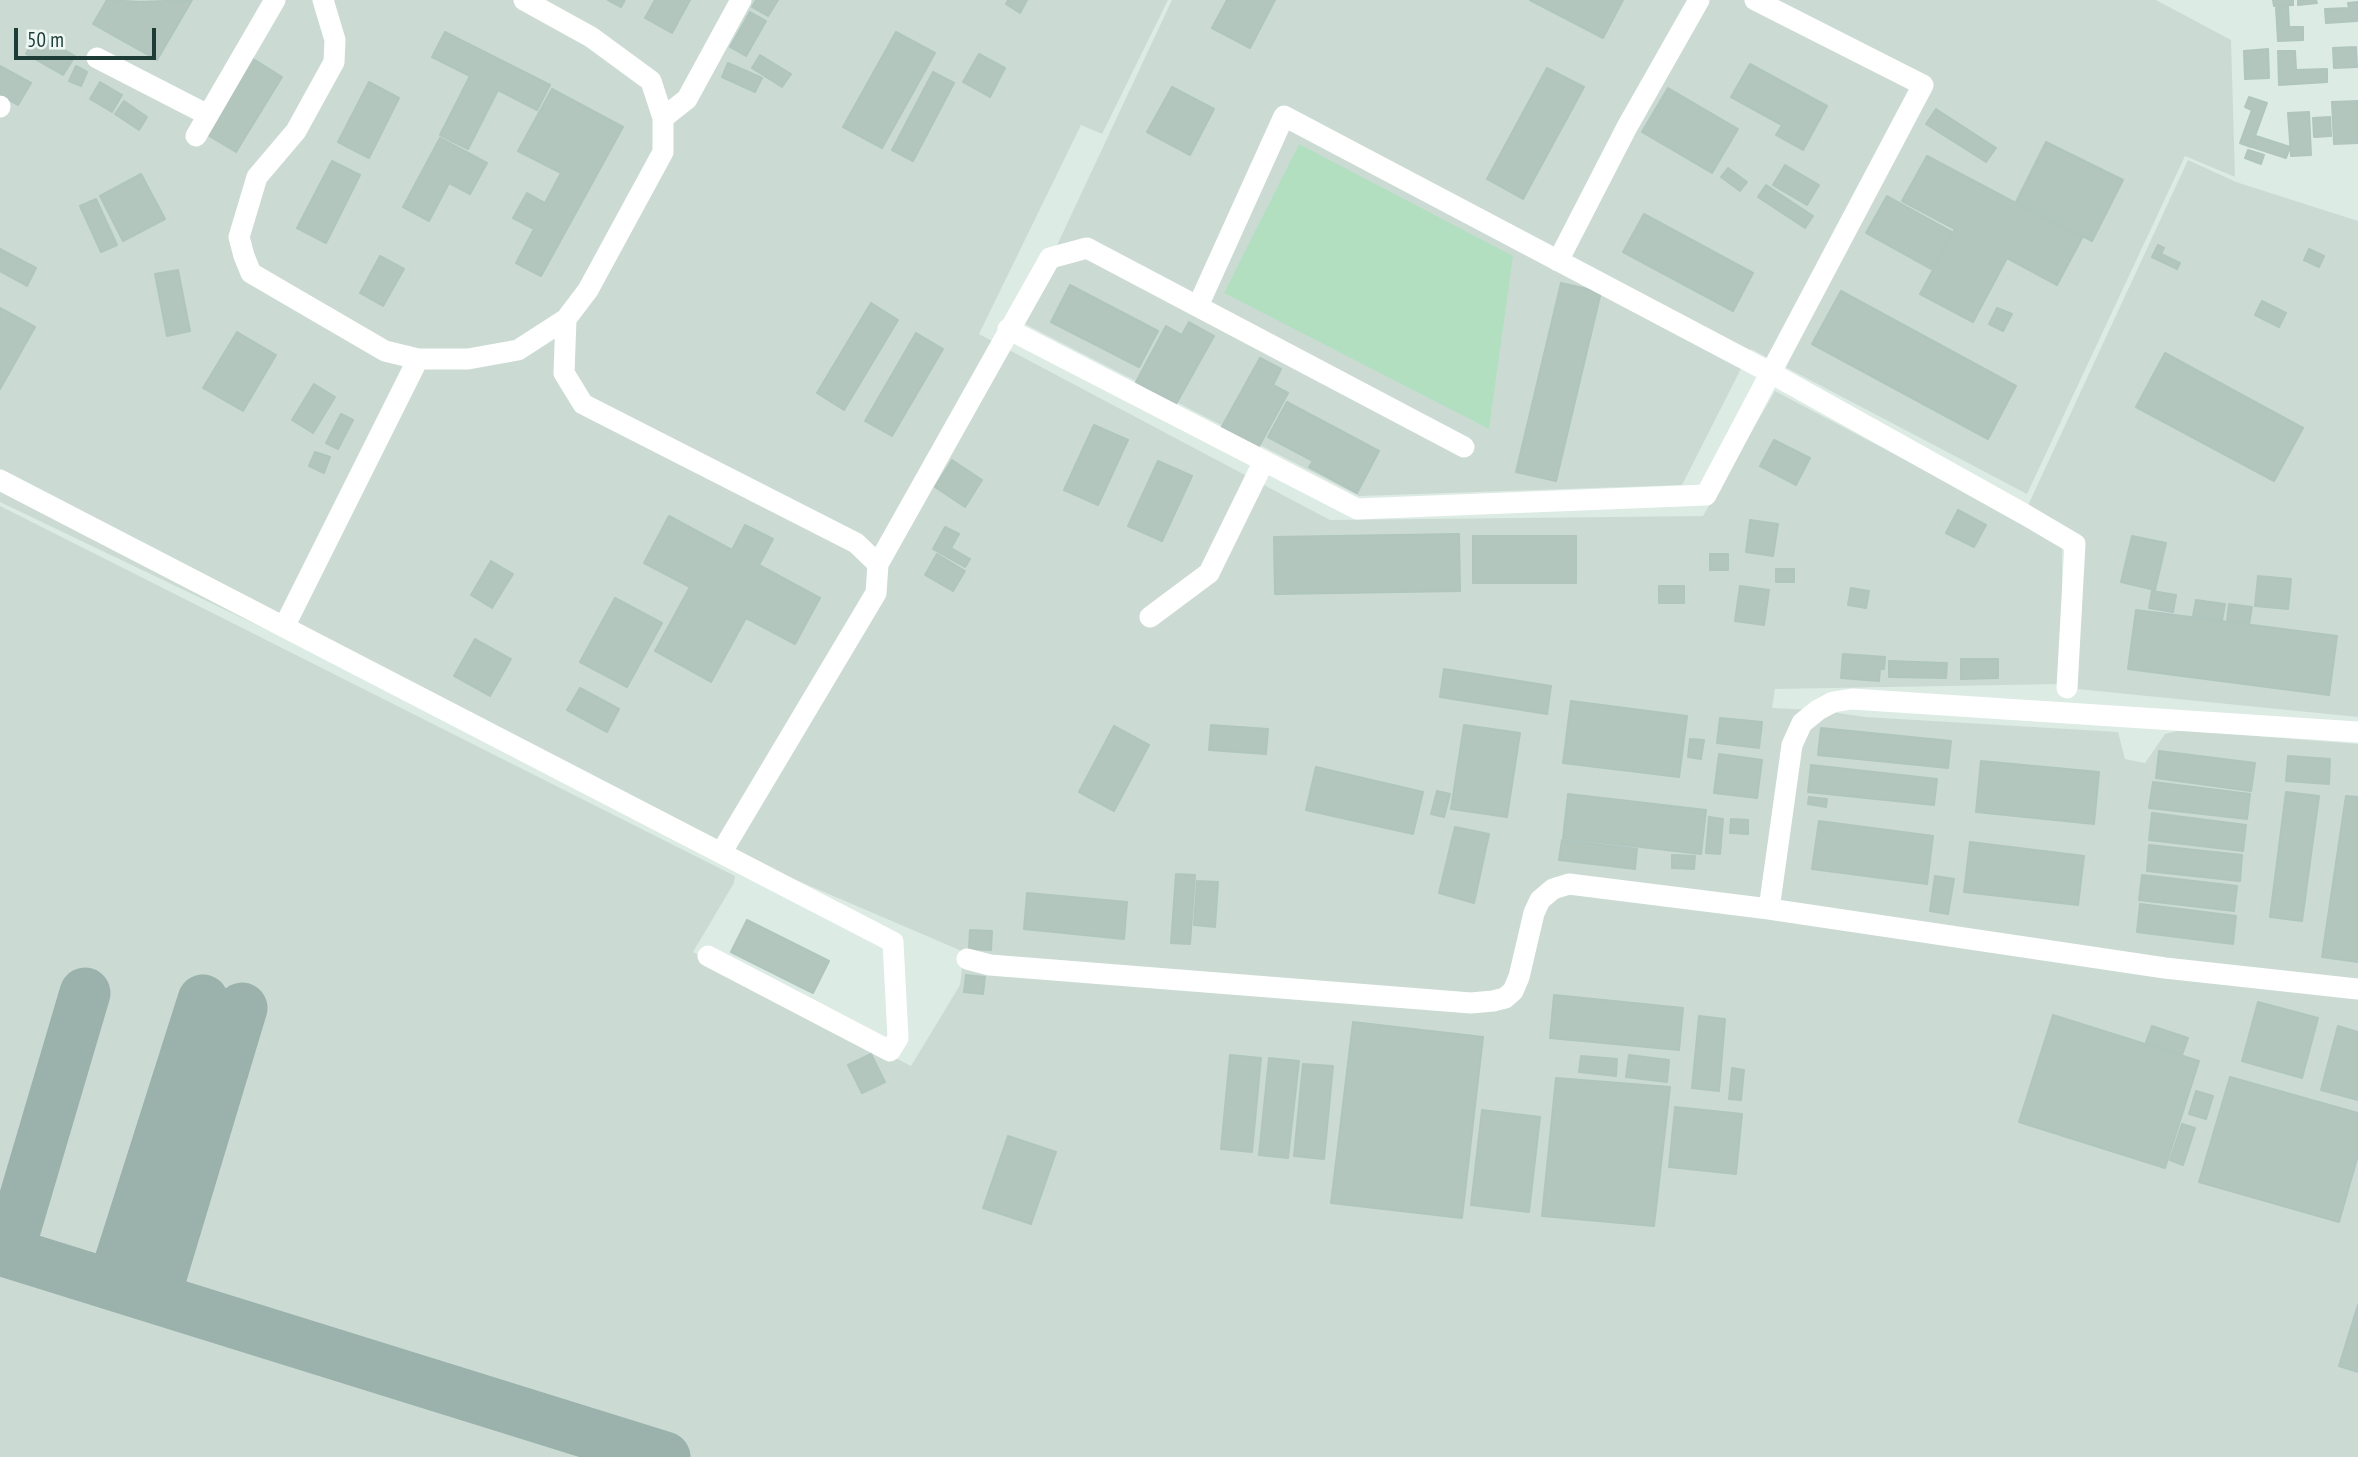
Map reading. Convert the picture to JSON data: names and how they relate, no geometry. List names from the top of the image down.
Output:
{
  "scale_bar": "50 m"
}
